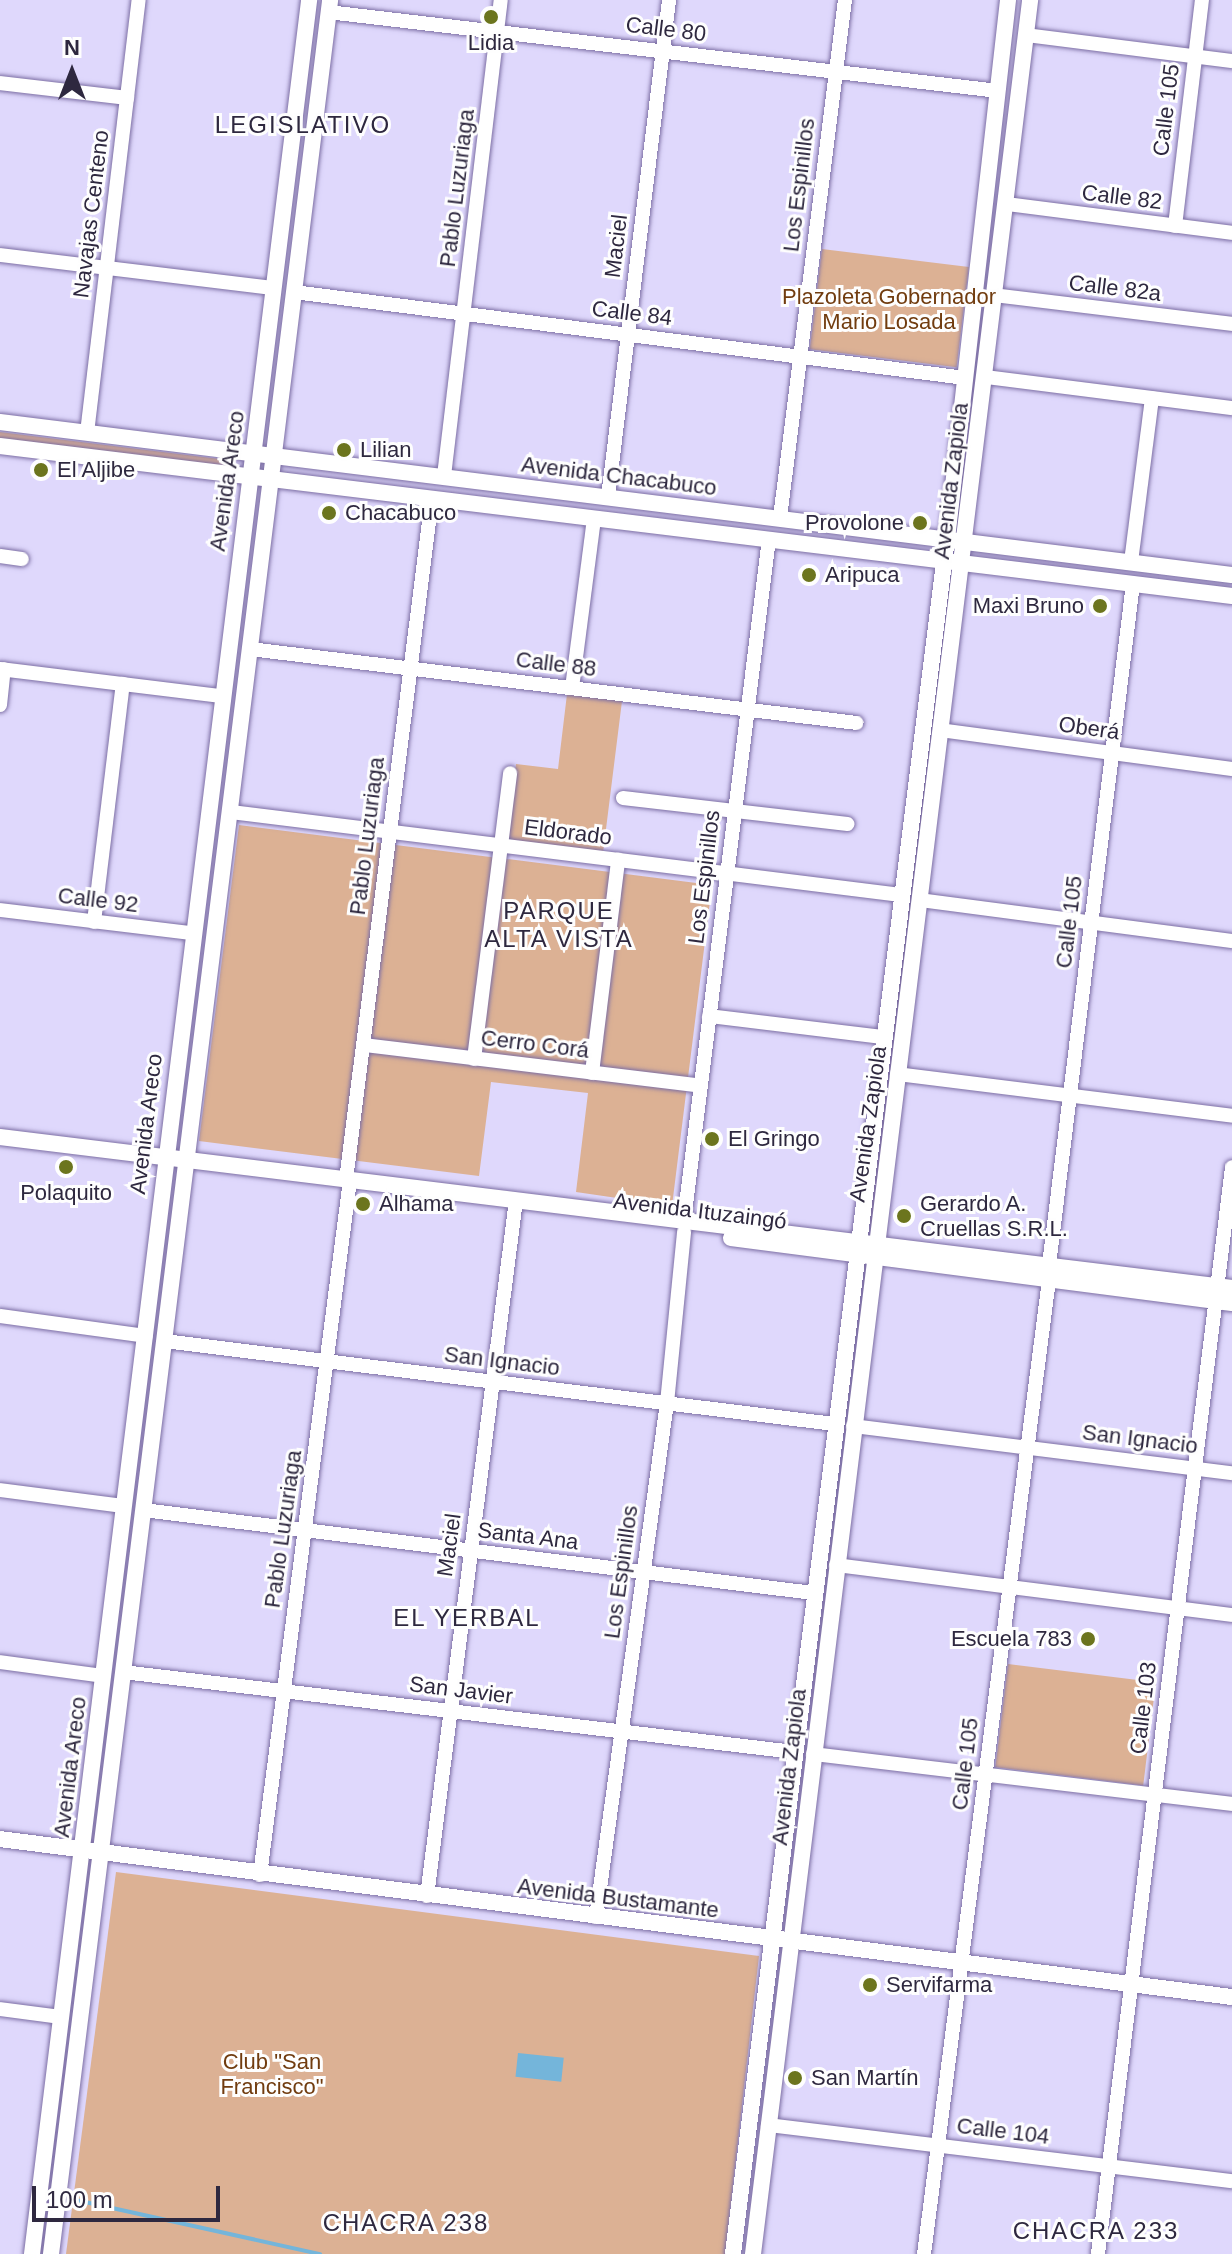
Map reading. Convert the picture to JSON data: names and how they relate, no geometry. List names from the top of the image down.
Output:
{
  "streets": {
    "main road": [
      "Avenida Chacabuco",
      "Avenida Areco",
      "Avenida Zapiola",
      "Avenida Ituzaingó",
      "Avenida Bustamante"
    ],
    "street": [
      "Calle 80",
      "Calle 105",
      "Los Espinillos",
      "Pablo Luzuriaga",
      "Calle 82",
      "Navajas Centeno",
      "Maciel",
      "Calle 82a",
      "Calle 84",
      "Calle 88",
      "Oberá",
      "Eldorado",
      "Calle 92",
      "Cerro Corá",
      "San Ignacio",
      "Santa Ana",
      "San Javier",
      "Calle 103",
      "Calle 104"
    ]
  },
  "crossings": [
    ["Calle 80", "Los Espinillos"],
    ["Calle 80", "Pablo Luzuriaga"],
    ["Calle 80", "Maciel"],
    ["Calle 80", "Avenida Areco"],
    ["Calle 80", "Avenida Zapiola"],
    ["Calle 105", "Calle 82"],
    ["Calle 105", "Avenida Chacabuco"],
    ["Calle 105", "Oberá"],
    ["Calle 105", "Avenida Ituzaingó"],
    ["Calle 105", "San Ignacio"],
    ["Calle 105", "Avenida Bustamante"],
    ["Calle 105", "Calle 104"],
    ["Los Espinillos", "Calle 84"],
    ["Los Espinillos", "Avenida Chacabuco"],
    ["Los Espinillos", "Calle 88"],
    ["Los Espinillos", "Eldorado"],
    ["Los Espinillos", "Cerro Corá"],
    ["Los Espinillos", "Avenida Ituzaingó"],
    ["Los Espinillos", "San Ignacio"],
    ["Los Espinillos", "Santa Ana"],
    ["Los Espinillos", "San Javier"],
    ["Los Espinillos", "Avenida Bustamante"],
    ["Pablo Luzuriaga", "Calle 84"],
    ["Pablo Luzuriaga", "Avenida Chacabuco"],
    ["Pablo Luzuriaga", "Calle 88"],
    ["Pablo Luzuriaga", "Eldorado"],
    ["Pablo Luzuriaga", "Cerro Corá"],
    ["Pablo Luzuriaga", "Avenida Ituzaingó"],
    ["Pablo Luzuriaga", "San Ignacio"],
    ["Pablo Luzuriaga", "Santa Ana"],
    ["Pablo Luzuriaga", "San Javier"],
    ["Pablo Luzuriaga", "Avenida Bustamante"],
    ["Calle 82", "Avenida Zapiola"],
    ["Navajas Centeno", "Avenida Chacabuco"],
    ["Maciel", "Calle 84"],
    ["Maciel", "Avenida Chacabuco"],
    ["Maciel", "Avenida Ituzaingó"],
    ["Maciel", "San Ignacio"],
    ["Maciel", "Santa Ana"],
    ["Maciel", "San Javier"],
    ["Maciel", "Avenida Bustamante"],
    ["Calle 82a", "Avenida Zapiola"],
    ["Calle 84", "Avenida Areco"],
    ["Calle 84", "Avenida Zapiola"],
    ["Avenida Chacabuco", "Avenida Areco"],
    ["Avenida Chacabuco", "Avenida Zapiola"],
    ["Avenida Areco", "Calle 88"],
    ["Avenida Areco", "Eldorado"],
    ["Avenida Areco", "Calle 92"],
    ["Avenida Areco", "Avenida Ituzaingó"],
    ["Avenida Areco", "San Ignacio"],
    ["Avenida Areco", "Santa Ana"],
    ["Avenida Areco", "San Javier"],
    ["Avenida Areco", "Avenida Bustamante"],
    ["Avenida Zapiola", "Oberá"],
    ["Avenida Zapiola", "Eldorado"],
    ["Avenida Zapiola", "Avenida Ituzaingó"],
    ["Avenida Zapiola", "San Ignacio"],
    ["Avenida Zapiola", "Santa Ana"],
    ["Avenida Zapiola", "San Javier"],
    ["Avenida Zapiola", "Avenida Bustamante"],
    ["Avenida Zapiola", "Calle 104"],
    ["Avenida Ituzaingó", "Calle 103"],
    ["San Ignacio", "Calle 103"],
    ["Calle 103", "Avenida Bustamante"],
    ["Calle 103", "Calle 104"]
  ],
  "districts": [
    "LEGISLATIVO",
    "PARQUE ALTA VISTA",
    "EL YERBAL",
    "CHACRA 238",
    "CHACRA 233"
  ],
  "parks": ["Plazoleta Gobernador Mario Losada", "Club \"San Francisco\""],
  "places": [
    "Lidia",
    "Lilian",
    "El Aljibe",
    "Chacabuco",
    "Provolone",
    "Aripuca",
    "Maxi Bruno",
    "El Gringo",
    "Polaquito",
    "Alhama",
    "Gerardo A. Cruellas S.R.L.",
    "Escuela 783",
    "Servifarma",
    "San Martín"
  ],
  "scale_bar": "100 m",
  "north": "top"
}
